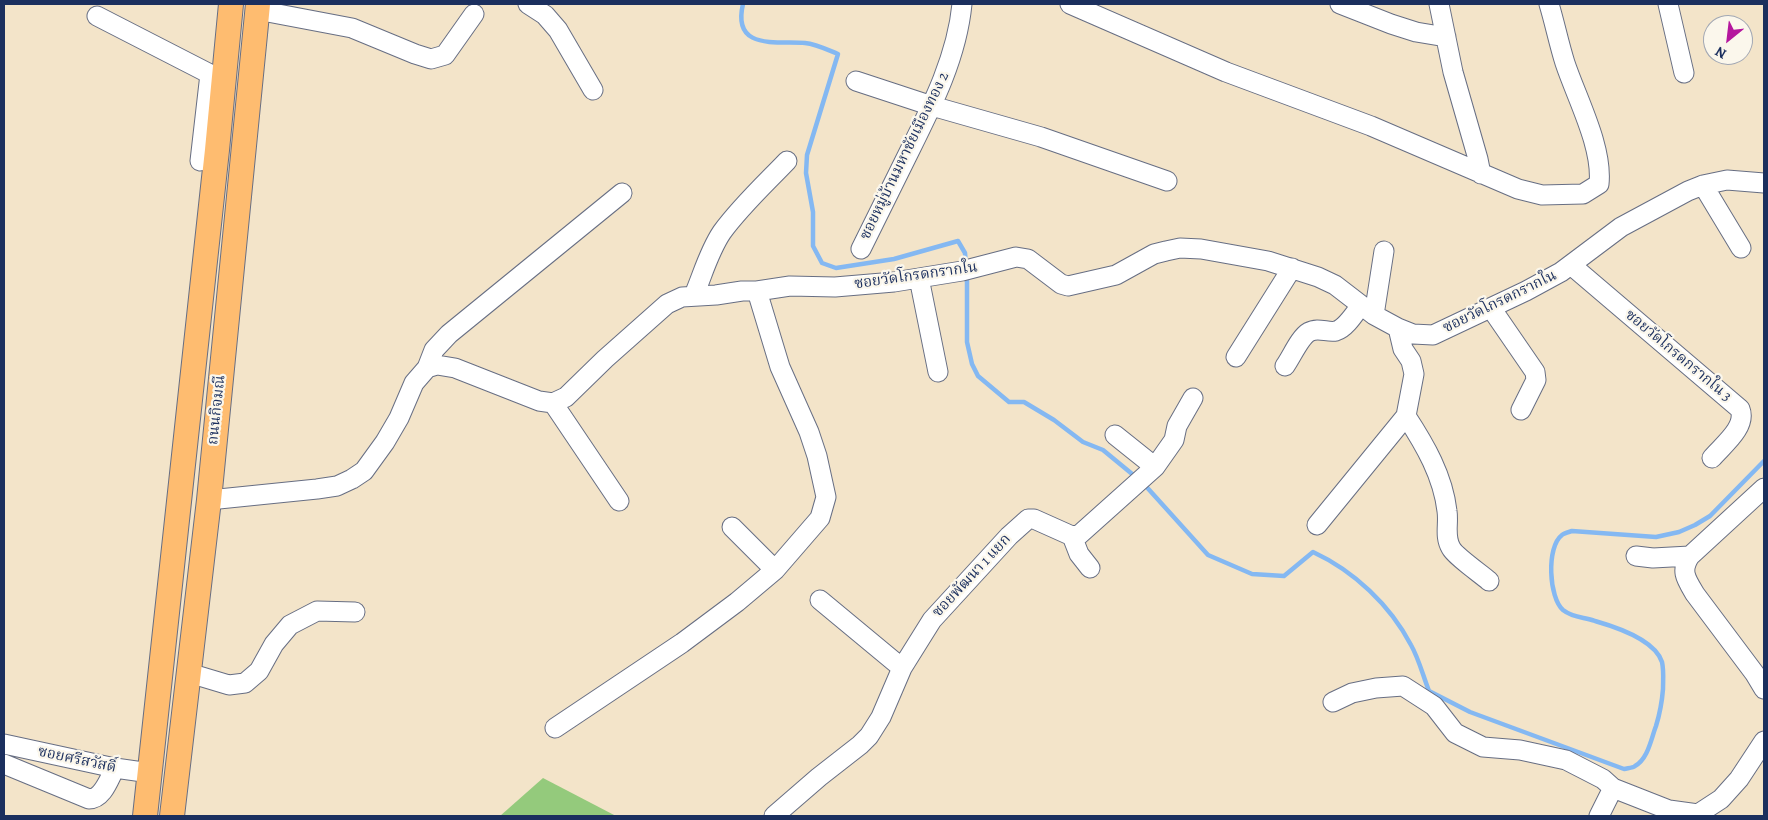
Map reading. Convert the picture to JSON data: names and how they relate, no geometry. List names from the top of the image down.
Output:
{
  "streets": {
    "main road": ["ถนนกิจมณี"],
    "street": [
      "ซอยหมู่บ้านมหาชัยเมืองทอง 2",
      "ซอยวัดโกรดกรากใน",
      "ซอยวัดโกรดกรากใน 3",
      "ซอยพัฒนา 1 แยก",
      "ซอยศรีสวัสดิ์"
    ]
  },
  "crossings": [
    ["ซอยวัดโกรดกรากใน", "ซอยวัดโกรดกรากใน 3"],
    ["ถนนกิจมณี", "ซอยศรีสวัสดิ์"]
  ],
  "north": "bottom left"
}
